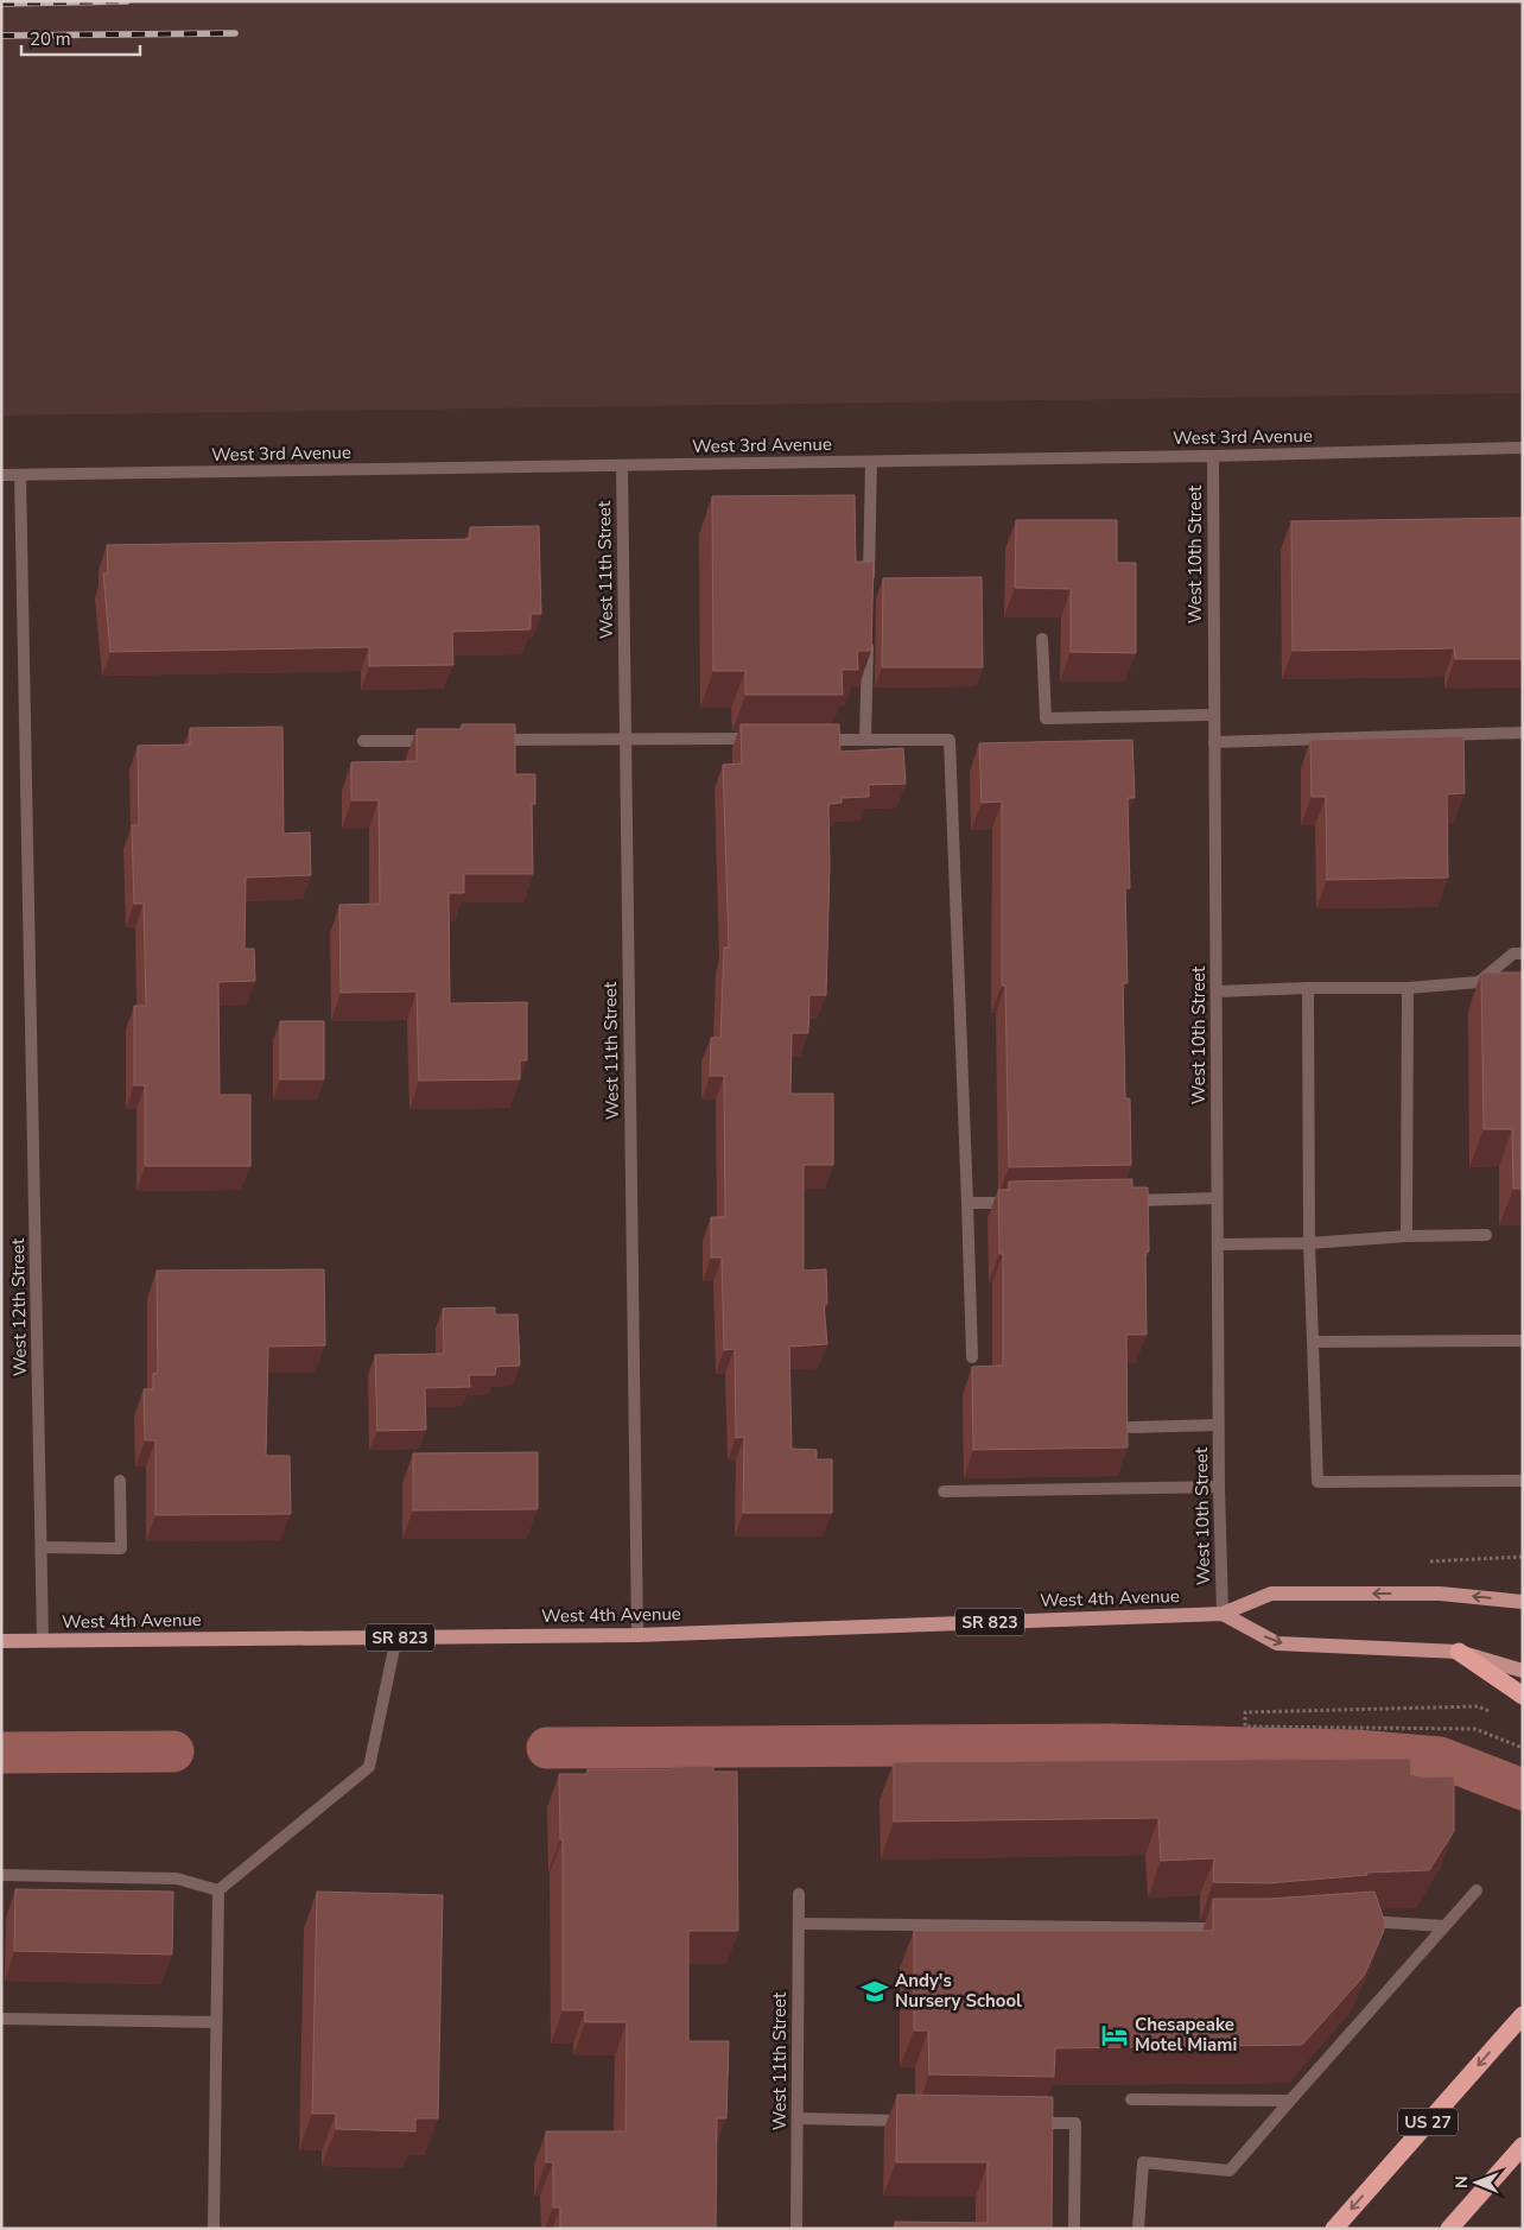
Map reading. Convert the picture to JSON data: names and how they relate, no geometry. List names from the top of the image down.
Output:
{
  "streets": {
    "highway": ["US 27"],
    "main road": ["West 4th Avenue", "SR 823"],
    "street": [
      "West 3rd Avenue",
      "West 10th Street",
      "West 11th Street",
      "West 12th Street"
    ]
  },
  "crossings": [
    ["West 3rd Avenue", "West 10th Street"],
    ["West 3rd Avenue", "West 11th Street"],
    ["West 3rd Avenue", "West 12th Street"],
    ["West 10th Street", "West 4th Avenue"],
    ["West 11th Street", "West 4th Avenue"],
    ["West 12th Street", "West 4th Avenue"]
  ],
  "places": {
    "school or university": ["Andy's Nursery School"],
    "hotel": ["Chesapeake Motel Miami"]
  },
  "scale_bar": "20 m",
  "north": "left"
}
